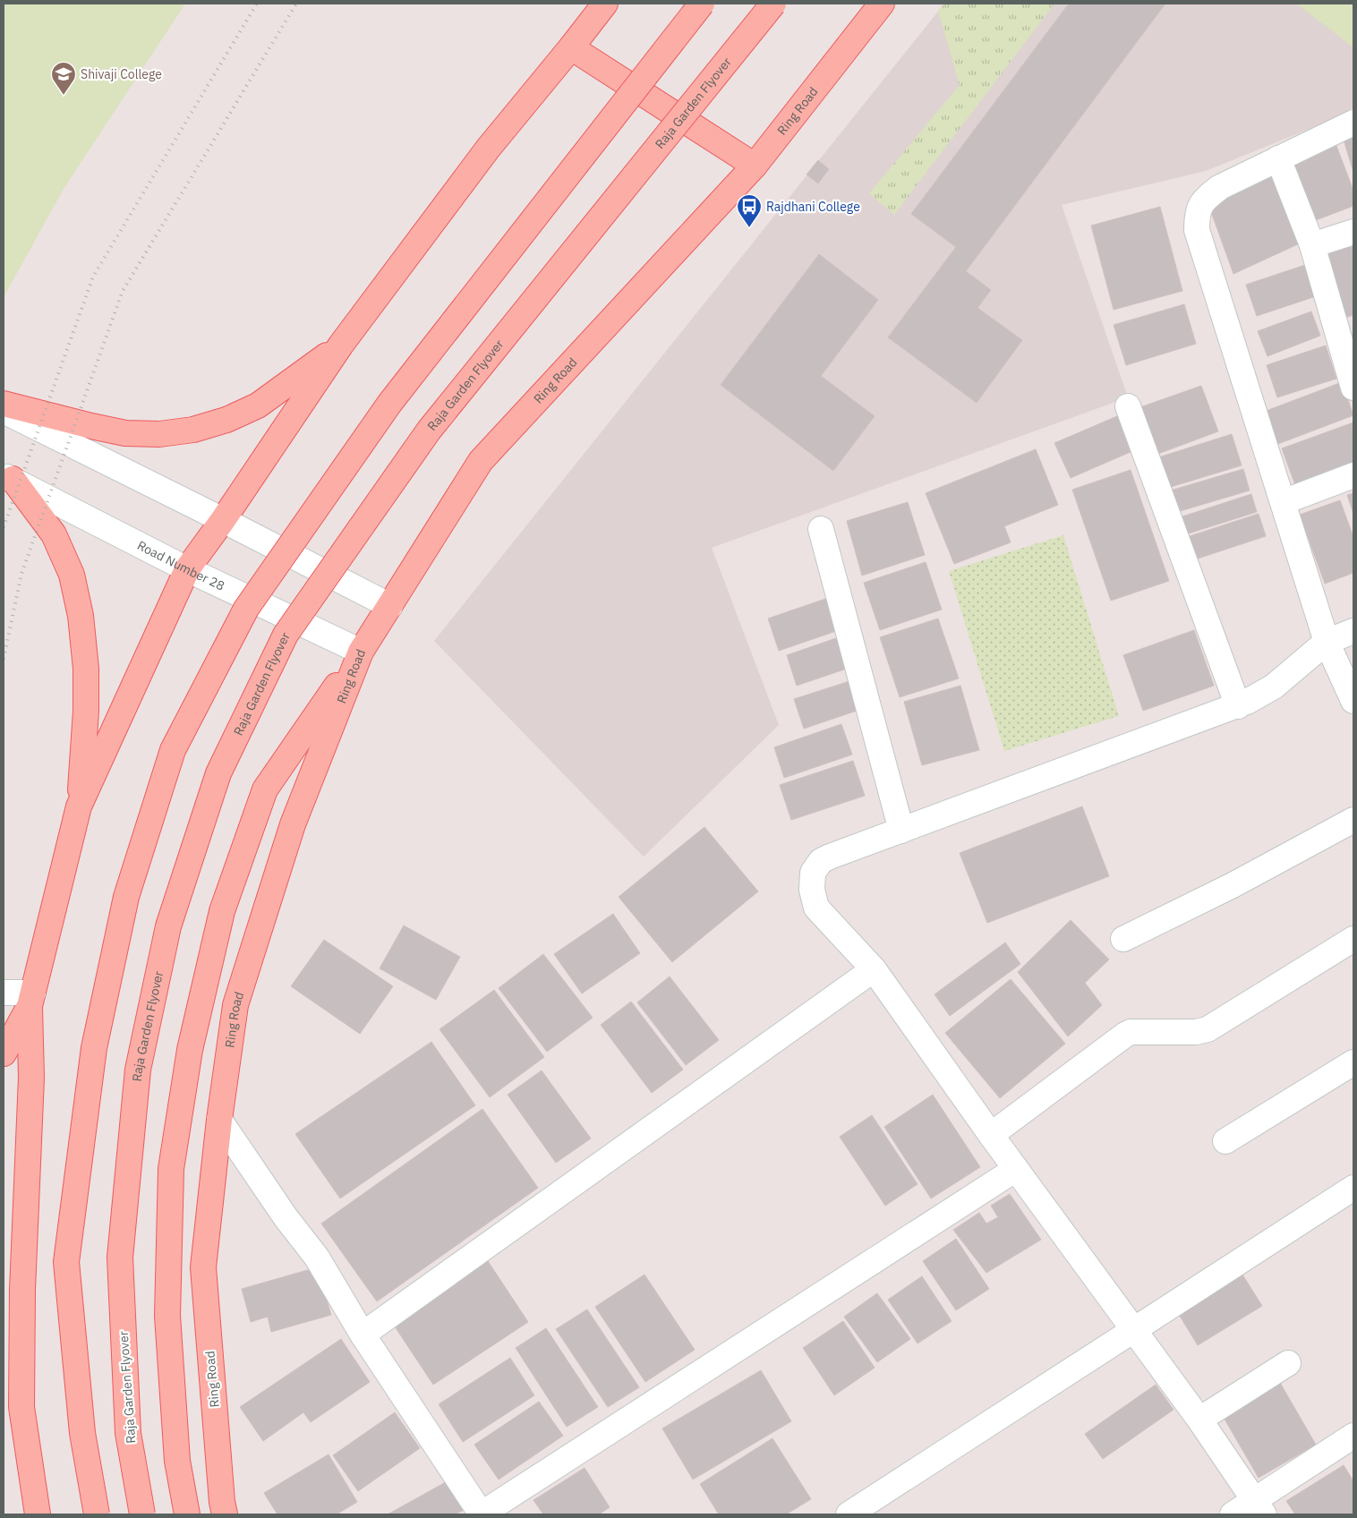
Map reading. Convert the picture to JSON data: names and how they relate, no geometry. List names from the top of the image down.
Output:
{
  "streets": {
    "main road": ["Raja Garden Flyover", "Ring Road"],
    "street": ["Road Number 28"]
  },
  "crossings": [
    ["Ring Road", "Road Number 28"]
  ],
  "places": {
    "school or university": ["Shivaji College"],
    "bus stop": ["Rajdhani College"]
  }
}
